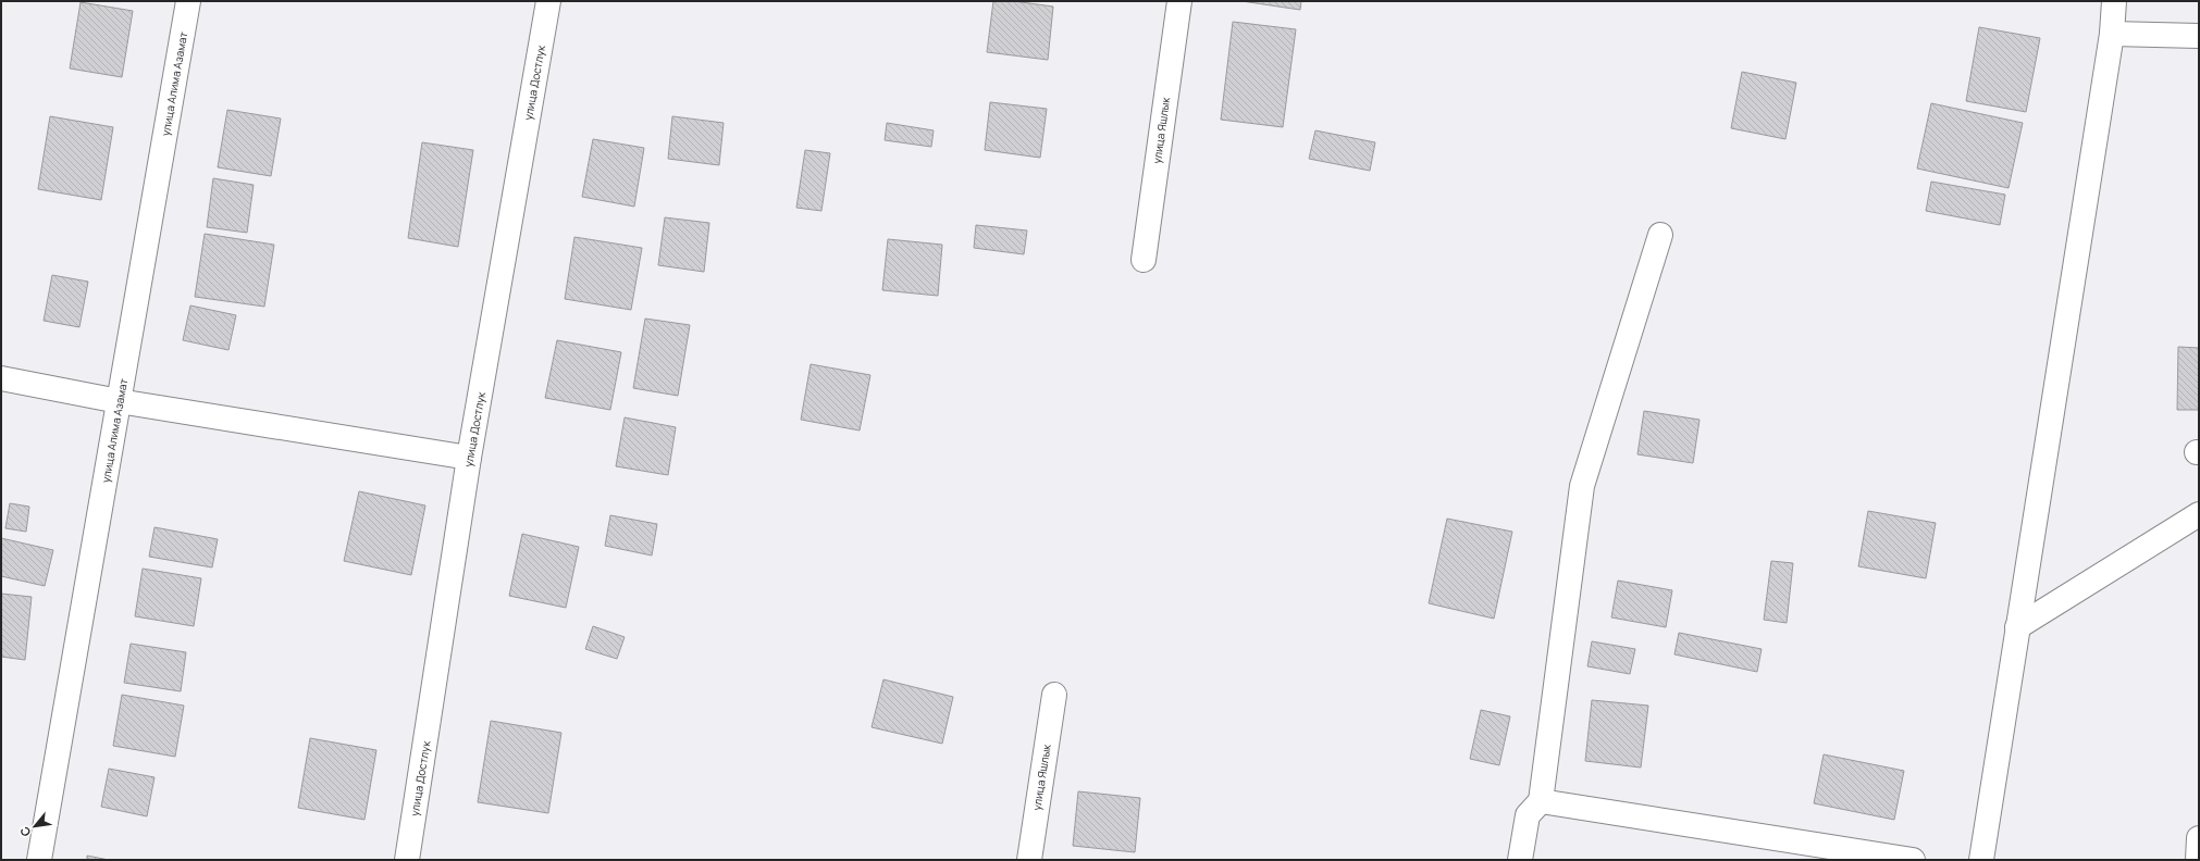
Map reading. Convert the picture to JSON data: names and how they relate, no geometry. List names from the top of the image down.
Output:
{
  "streets": {
    "street": ["улица Достлук", "улица Алима Азамат", "улица Яшлык"]
  },
  "north": "bottom left"
}
